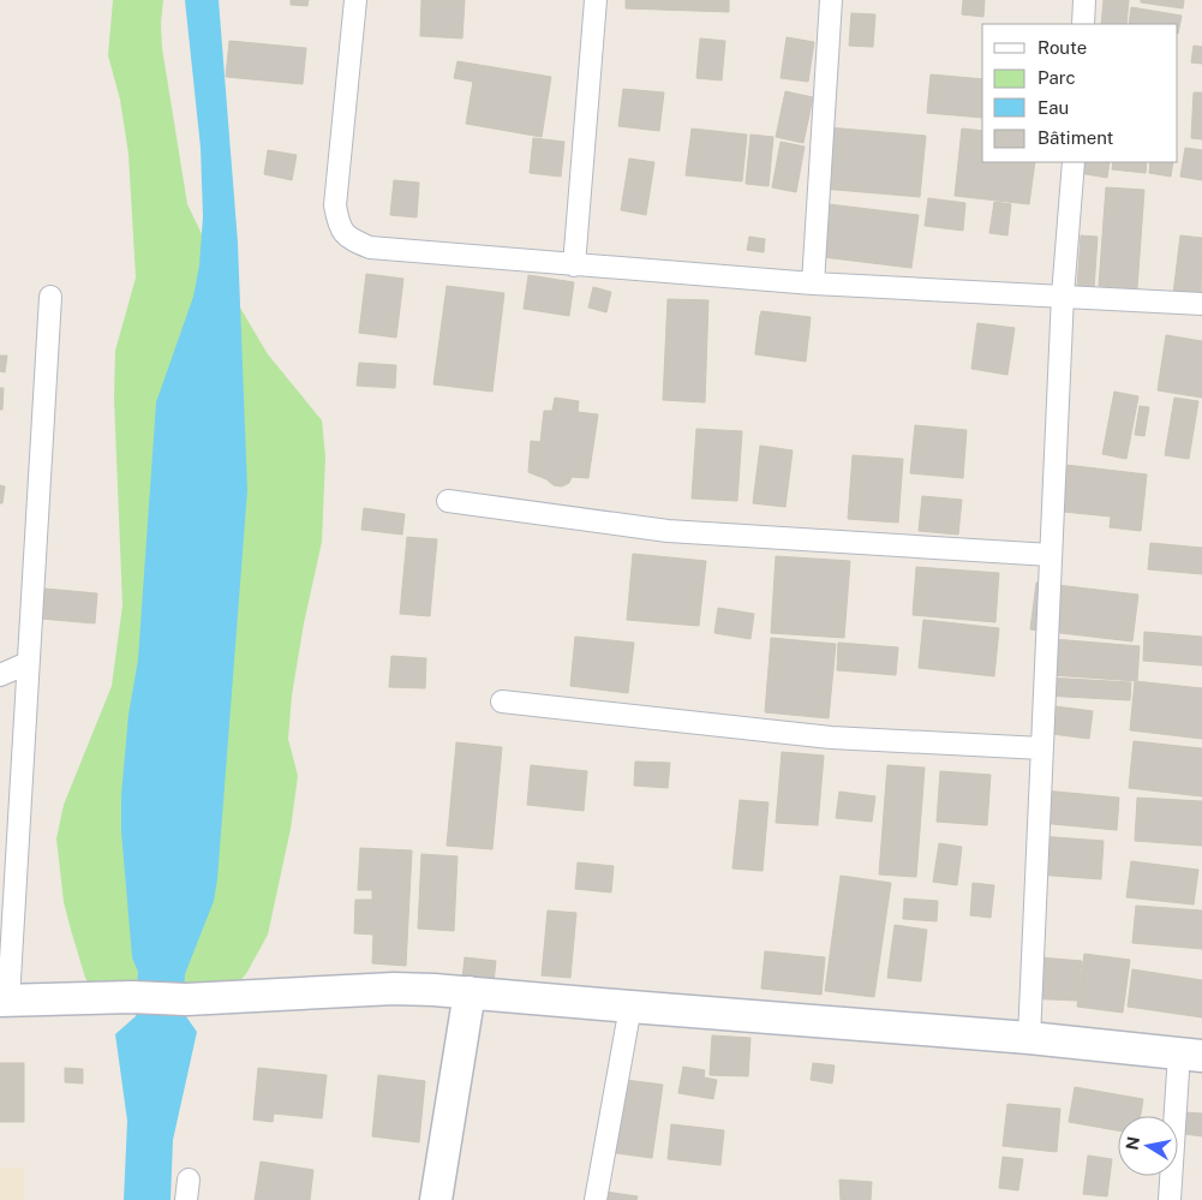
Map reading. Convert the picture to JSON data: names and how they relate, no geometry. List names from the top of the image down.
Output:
{
  "legend": [
    "Route",
    "Parc",
    "Eau",
    "Bâtiment"
  ],
  "north": "left"
}
